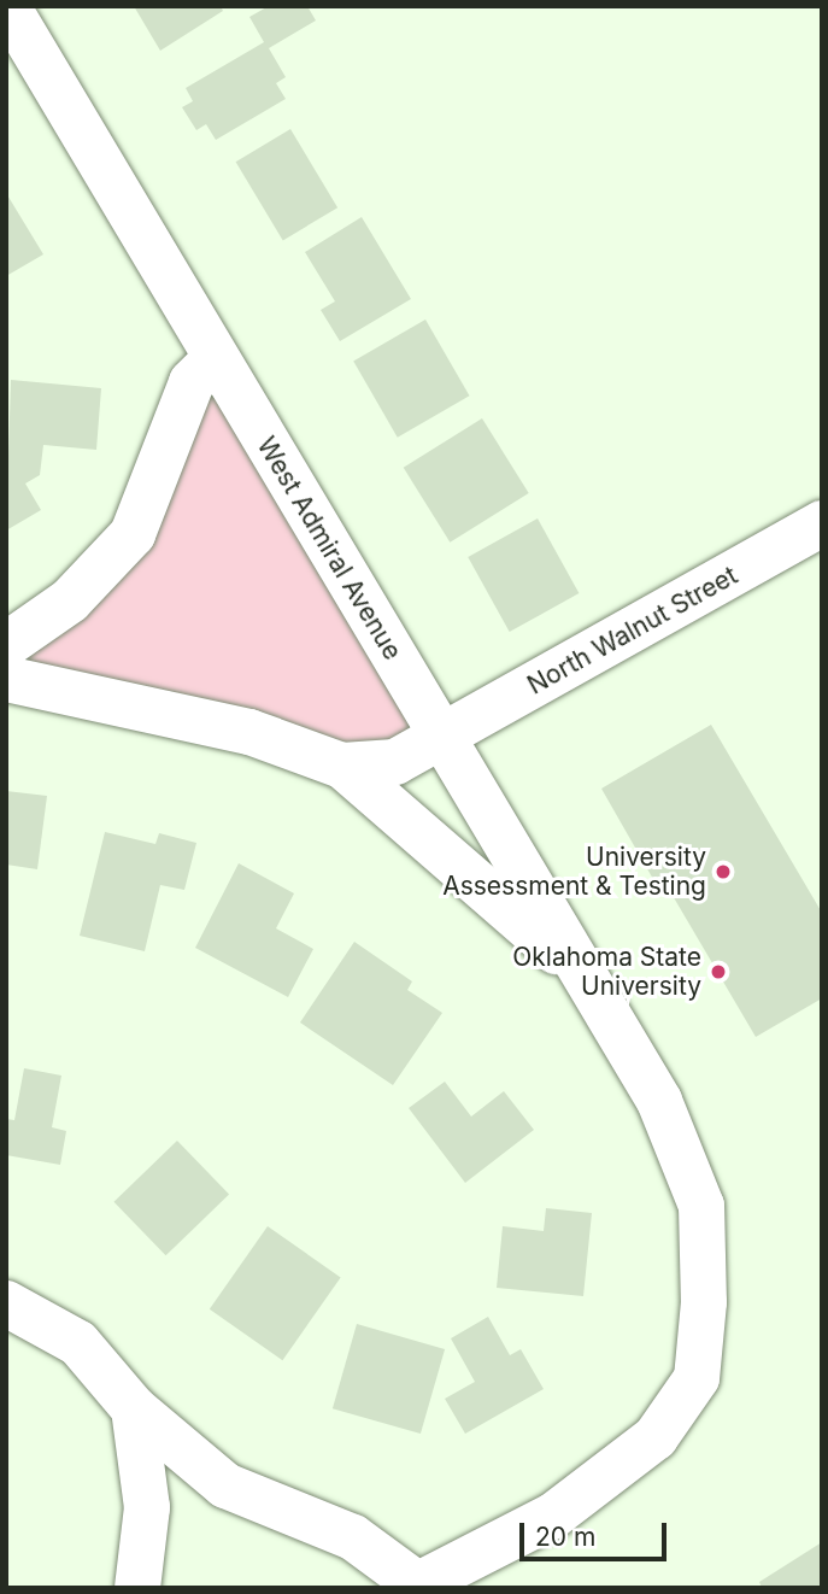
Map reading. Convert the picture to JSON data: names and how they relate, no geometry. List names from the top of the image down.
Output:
{
  "streets": {
    "street": ["West Admiral Avenue", "North Walnut Street"]
  },
  "crossings": [
    ["West Admiral Avenue", "North Walnut Street"]
  ],
  "places": ["University Assessment & Testing", "Oklahoma State University"],
  "scale_bar": "20 m"
}
